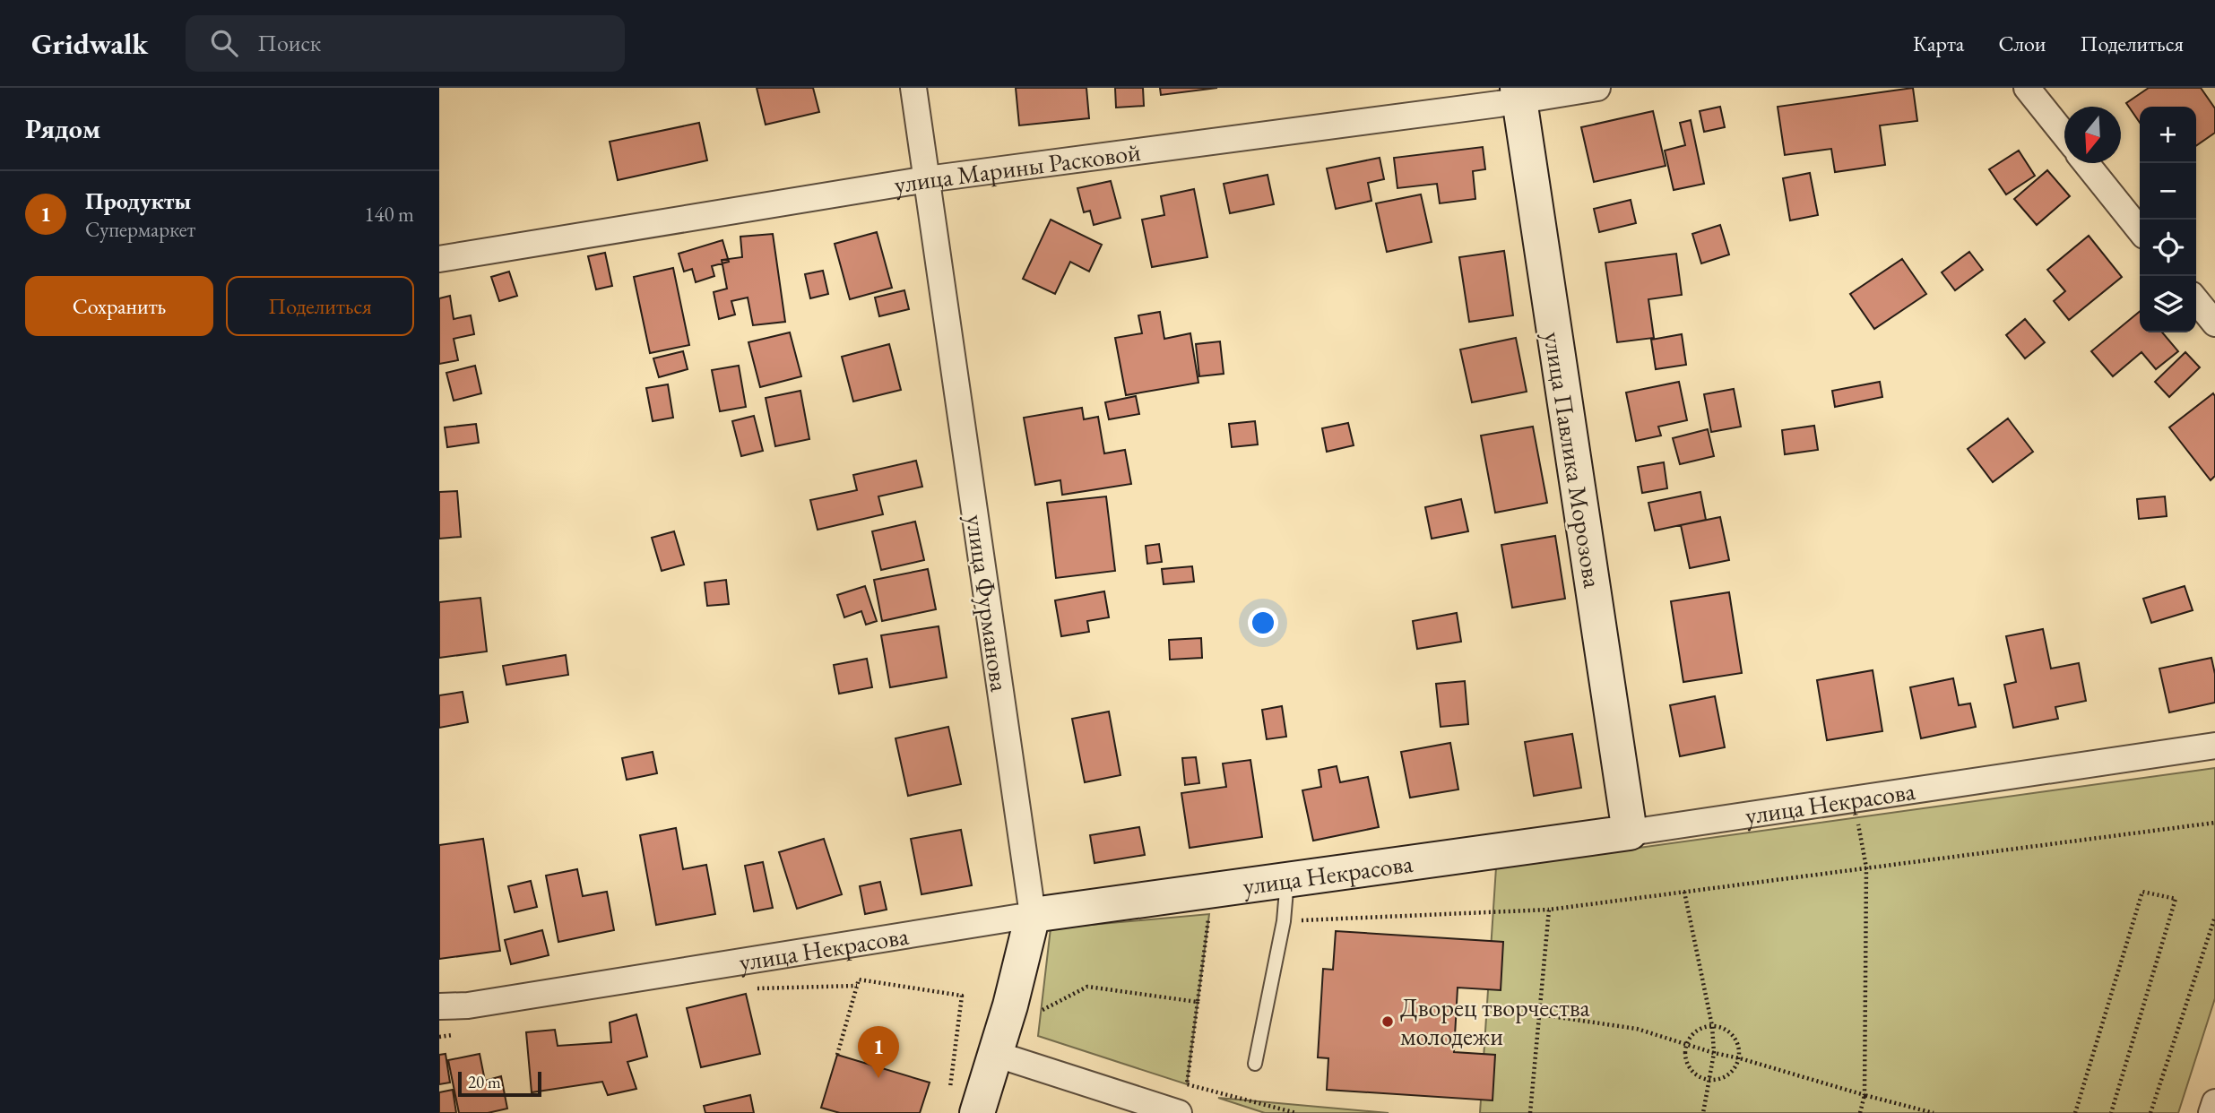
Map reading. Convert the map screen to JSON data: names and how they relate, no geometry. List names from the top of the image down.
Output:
{
  "streets": {
    "street": [
      "улица Марины Расковой",
      "улица Павлика Морозова",
      "улица Фурманова",
      "улица Некрасова"
    ]
  },
  "crossings": [
    ["улица Марины Расковой", "улица Павлика Морозова"],
    ["улица Марины Расковой", "улица Фурманова"],
    ["улица Павлика Морозова", "улица Некрасова"],
    ["улица Фурманова", "улица Некрасова"]
  ],
  "places": ["Дворец творчества молодежи"],
  "scale_bar": "20 m",
  "north": "bottom",
  "page": {
    "header": "Gridwalk",
    "search": "Поиск",
    "nav": ["Карта", "Слои", "Поделиться"],
    "heading": "Рядом",
    "map_buttons": ["+", "−"],
    "list": [
      {
        "mark": "1",
        "name": "Продукты",
        "note": "Супермаркет",
        "value": "140 m"
      }
    ],
    "buttons": ["Сохранить", "Поделиться"],
    "pins": "1",
    "scale": "20 m"
  }
}
